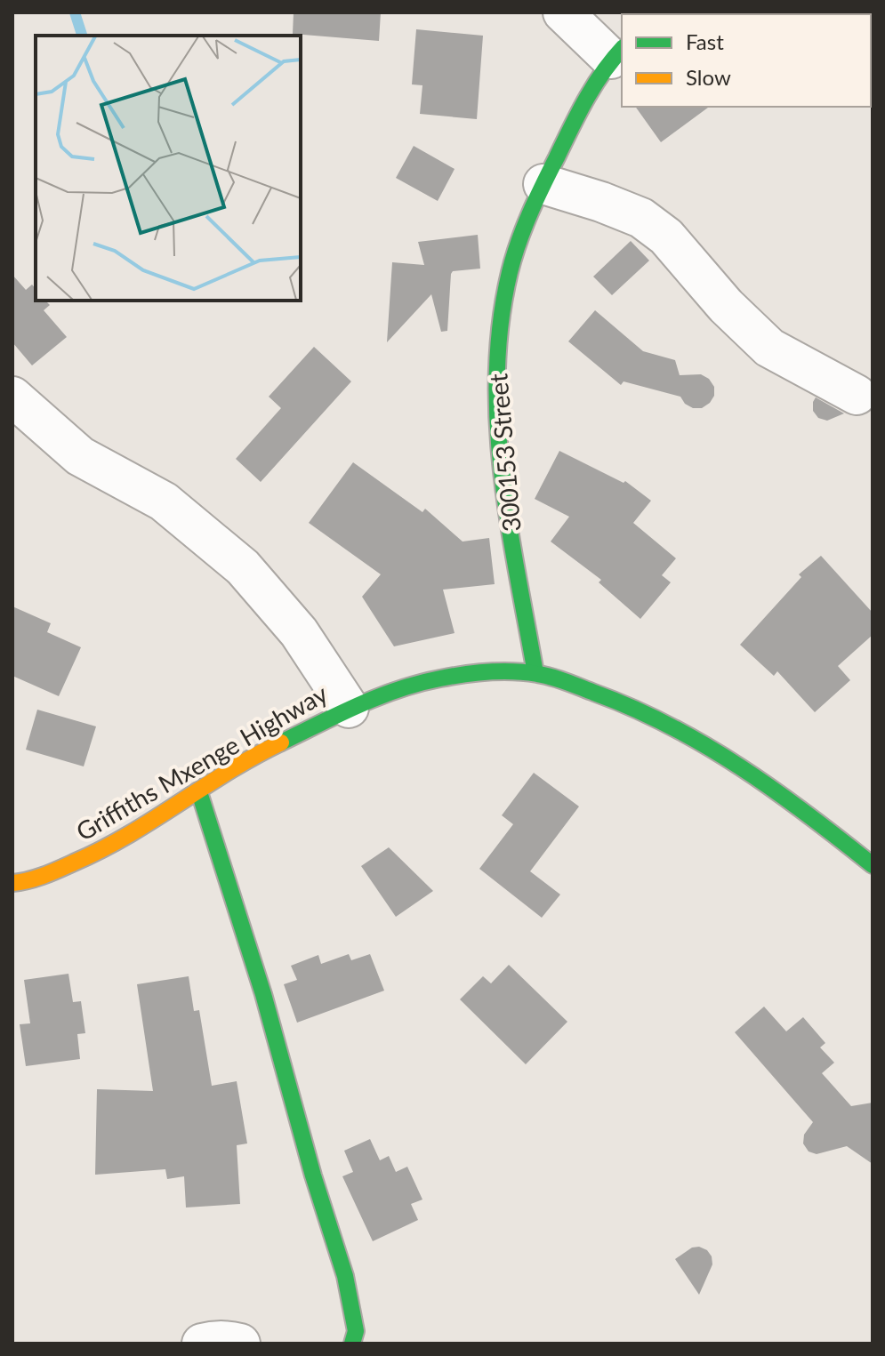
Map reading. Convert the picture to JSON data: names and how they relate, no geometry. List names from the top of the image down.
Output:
{
  "streets": {
    "street": ["300153 Street", "Griffiths Mxenge Highway"]
  },
  "crossings": [
    ["300153 Street", "Griffiths Mxenge Highway"]
  ],
  "legend": ["Fast", "Slow"]
}
